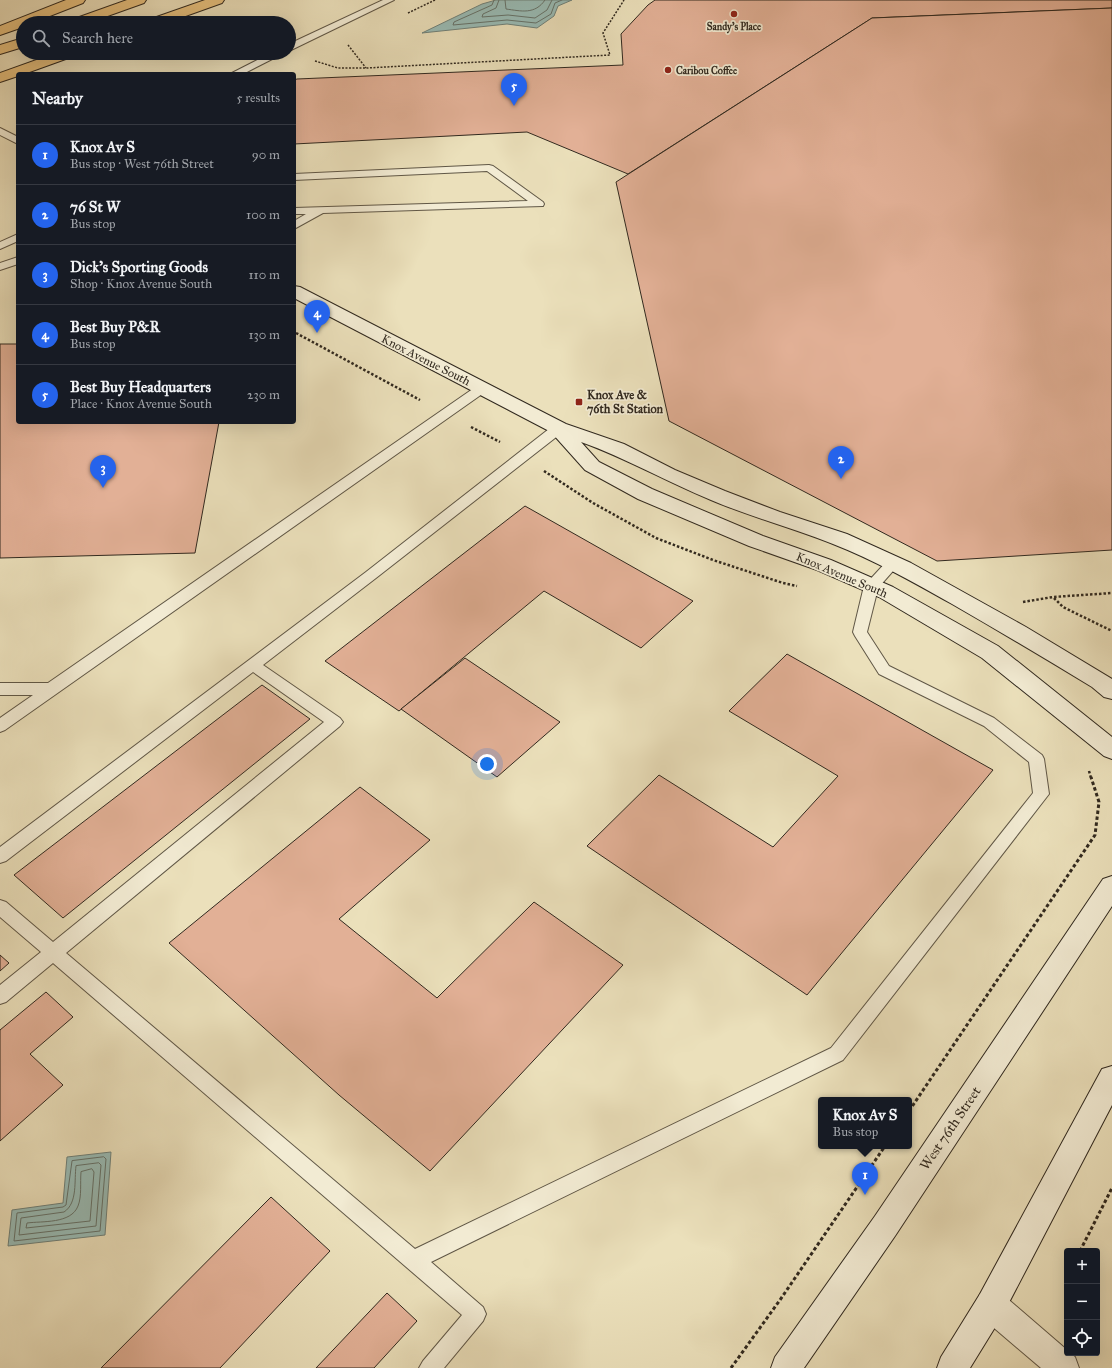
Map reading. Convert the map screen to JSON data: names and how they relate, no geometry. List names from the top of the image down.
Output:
{
  "streets": {
    "street": ["Knox Avenue South", "West 76th Street"]
  },
  "places": {
    "other": ["Sandy's Place", "Caribou Coffee"],
    "transit": ["Knox Ave & 76th St Station"]
  },
  "page": {
    "search": "Search here",
    "heading": ["Nearby", "5 results"],
    "pins": [
      "5",
      "4",
      "2",
      "3",
      "1"
    ],
    "list": [
      {
        "mark": "1",
        "name": "Knox Av S",
        "note": "Bus stop · West 76th Street",
        "value": "90 m"
      },
      {
        "mark": "2",
        "name": "76 St W",
        "note": "Bus stop",
        "value": "100 m"
      },
      {
        "mark": "3",
        "name": "Dick's Sporting Goods",
        "note": "Shop · Knox Avenue South",
        "value": "110 m"
      },
      {
        "mark": "4",
        "name": "Best Buy P&R",
        "note": "Bus stop",
        "value": "130 m"
      },
      {
        "mark": "5",
        "name": "Best Buy Headquarters",
        "note": "Place · Knox Avenue South",
        "value": "230 m"
      }
    ],
    "popup": ["Knox Av S", "Bus stop"],
    "map_buttons": ["+", "−"]
  }
}
